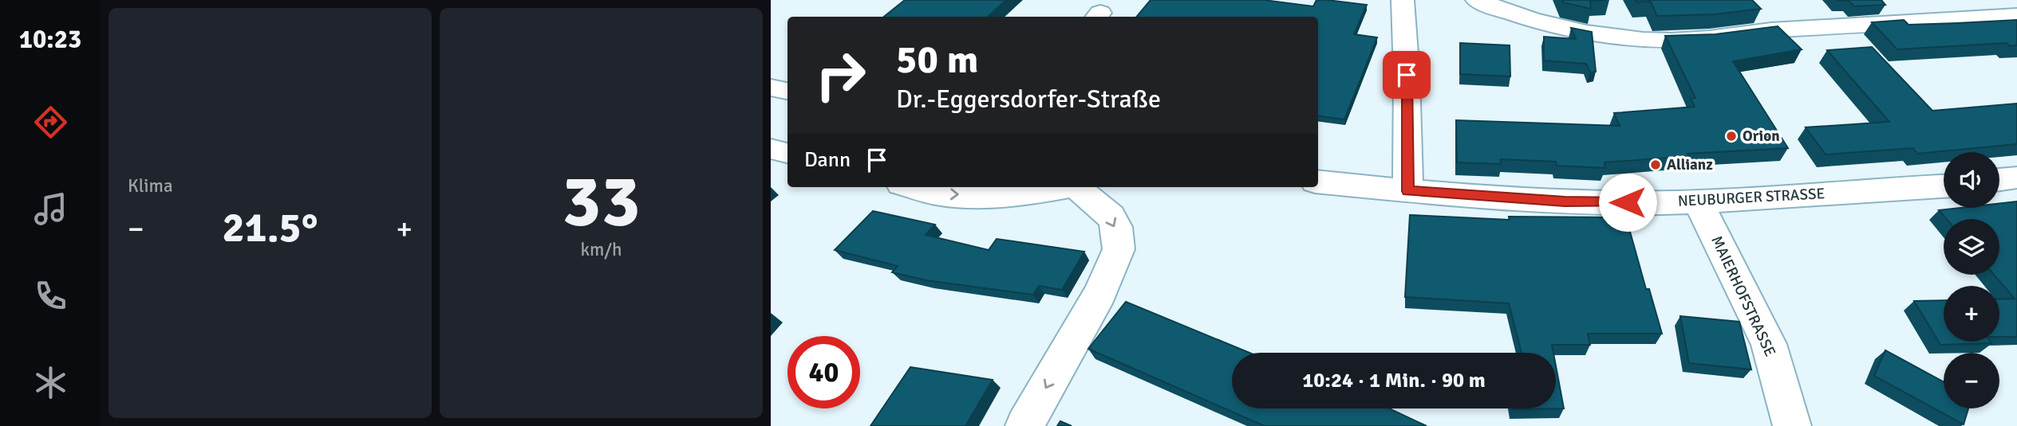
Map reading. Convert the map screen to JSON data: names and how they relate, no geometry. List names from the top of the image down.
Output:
{
  "streets": {
    "street": ["NEUBURGER STRASSE", "MAIERHOFSTRASSE"]
  },
  "crossings": [
    ["NEUBURGER STRASSE", "MAIERHOFSTRASSE"]
  ],
  "places": ["Orion", "Allianz"],
  "page": {
    "tabs": "10:23",
    "tile": [
      "Klima",
      ["33", "km/h"]
    ],
    "turn": ["50 m", "Dr.-Eggersdorfer-Straße"],
    "then": "Dann",
    "map_buttons": ["+", "−"],
    "heat": ["−", "21.5°", "+"],
    "limit": "40",
    "trip": "10:24 · 1 Min. · 90 m"
  }
}
